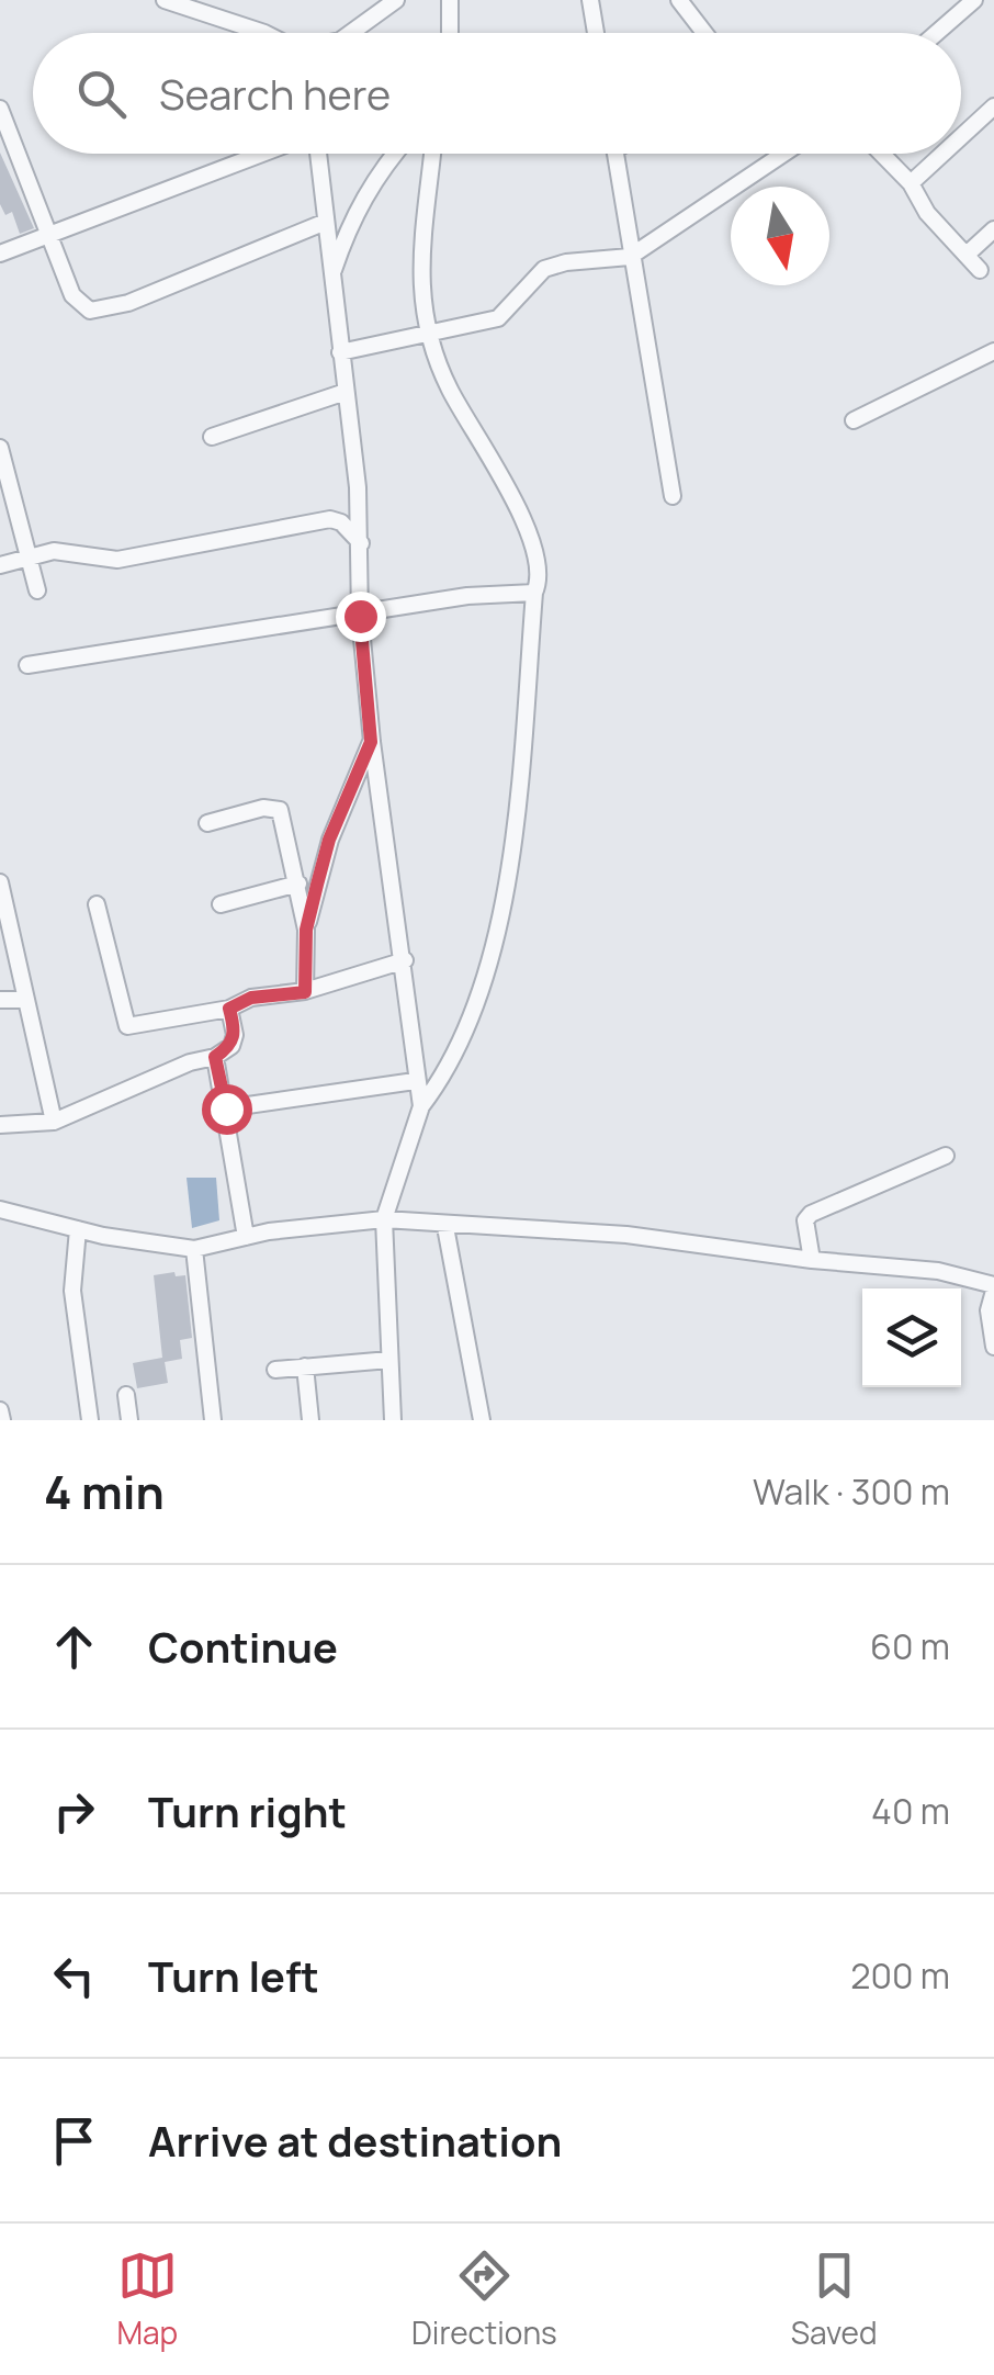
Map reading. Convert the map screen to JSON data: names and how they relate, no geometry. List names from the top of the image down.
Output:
{
  "north": "bottom",
  "page": {
    "search": "Search here",
    "heading": ["4 min", "Walk · 300 m"],
    "list": [
      ["Continue", "60 m"],
      ["Turn right", "40 m"],
      ["Turn left", "200 m"],
      "Arrive at destination"
    ],
    "nav": ["Map", "Directions", "Saved"]
  }
}
